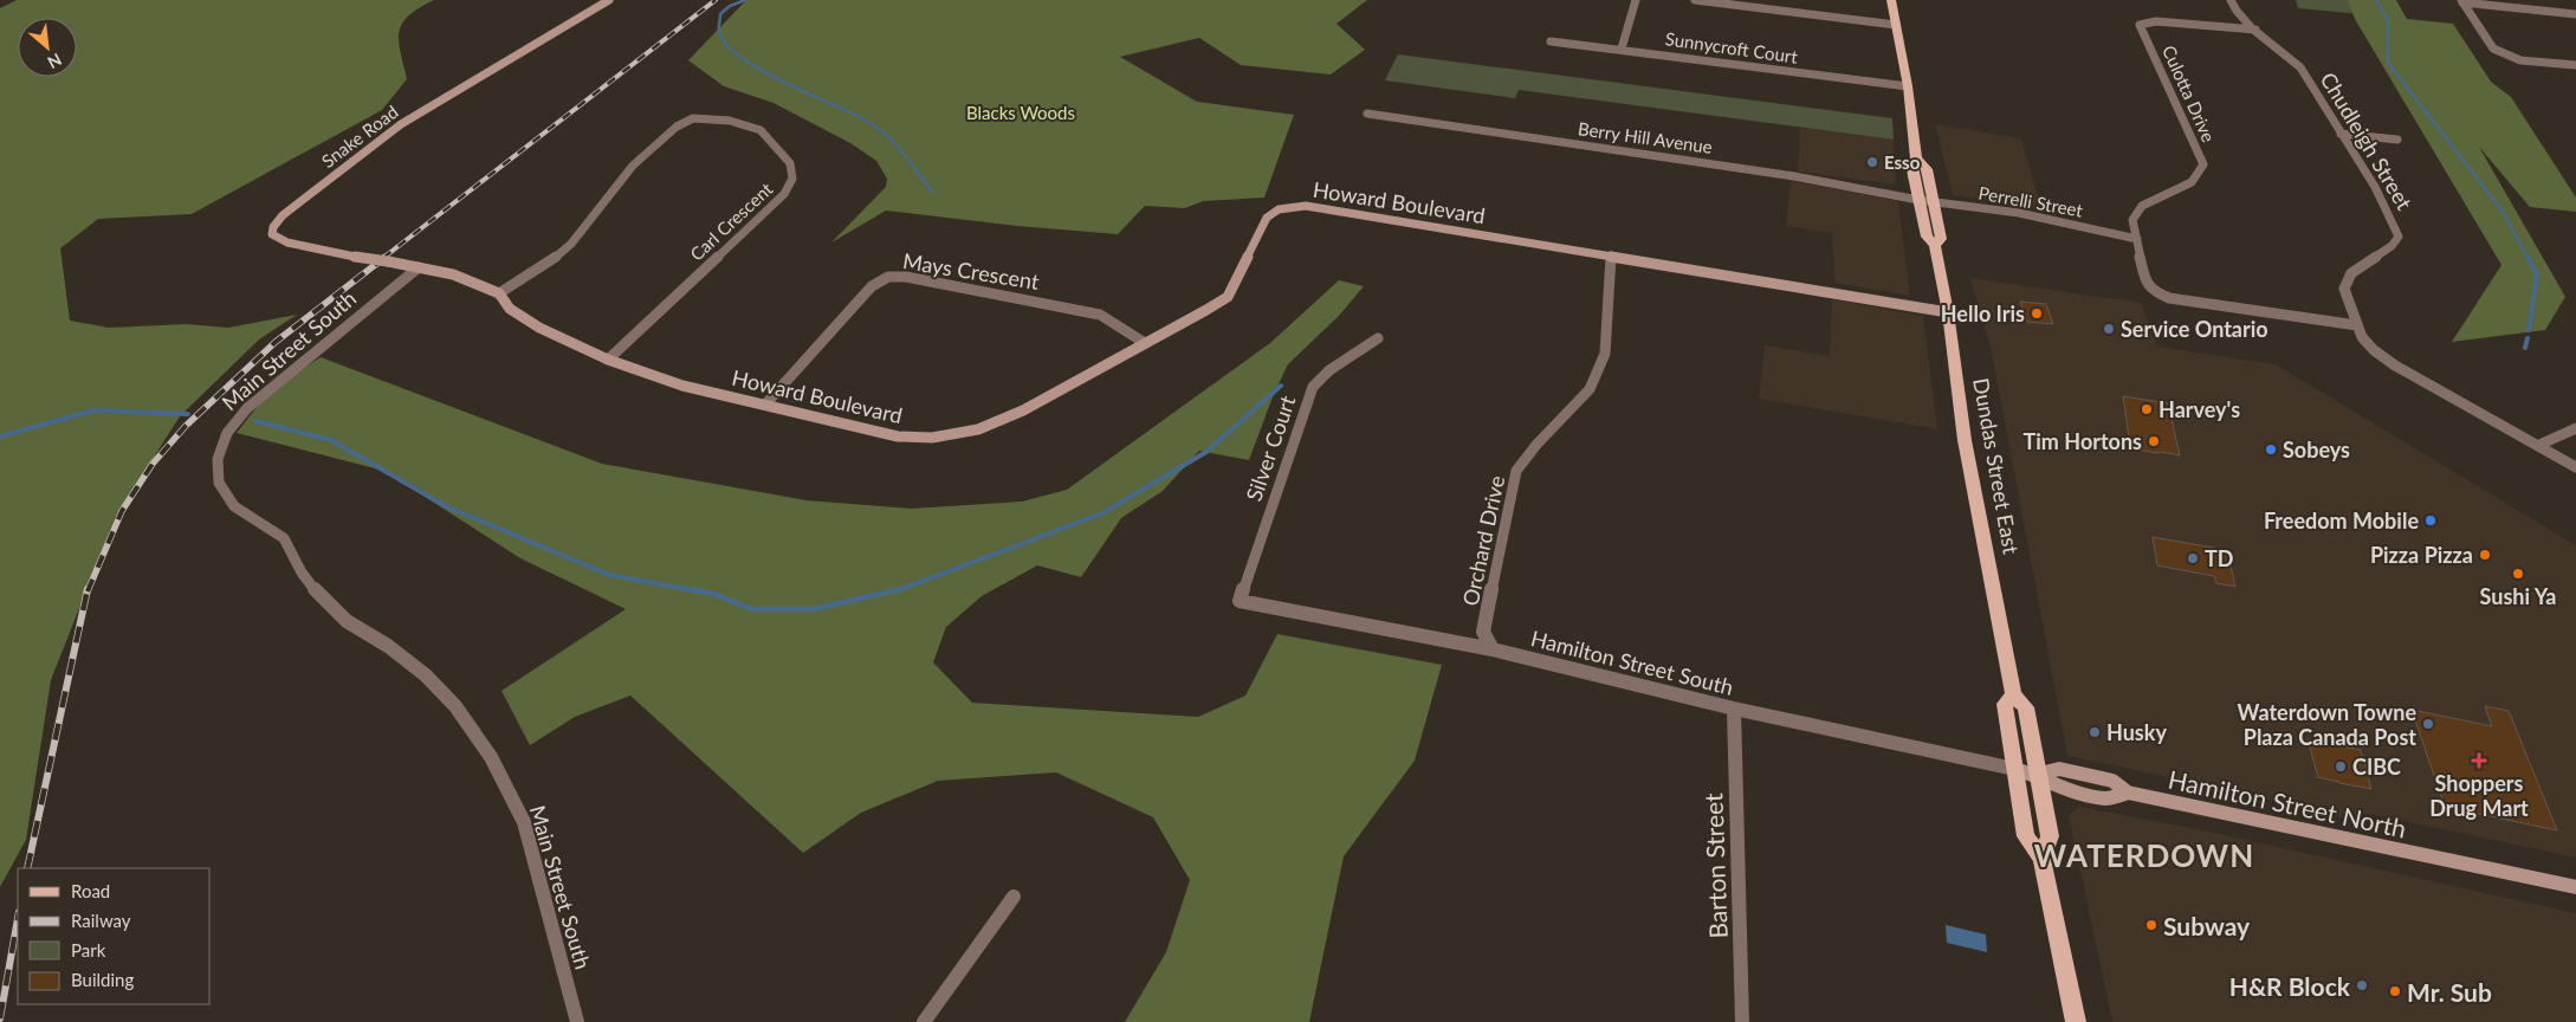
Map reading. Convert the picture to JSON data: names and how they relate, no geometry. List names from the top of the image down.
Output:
{
  "streets": {
    "main road": ["Dundas Street East"],
    "street": [
      "Sunnycroft Court",
      "Culotta Drive",
      "Snake Road",
      "Berry Hill Avenue",
      "Chudleigh Street",
      "Perrelli Street",
      "Howard Boulevard",
      "Carl Crescent",
      "Mays Crescent",
      "Main Street South",
      "Silver Court",
      "Orchard Drive",
      "Hamilton Street South",
      "Hamilton Street North",
      "Barton Street"
    ]
  },
  "crossings": [
    ["Sunnycroft Court", "Dundas Street East"],
    ["Culotta Drive", "Chudleigh Street"],
    ["Culotta Drive", "Perrelli Street"],
    ["Snake Road", "Howard Boulevard"],
    ["Snake Road", "Carl Crescent"],
    ["Snake Road", "Main Street South"],
    ["Berry Hill Avenue", "Perrelli Street"],
    ["Berry Hill Avenue", "Dundas Street East"],
    ["Perrelli Street", "Dundas Street East"],
    ["Howard Boulevard", "Carl Crescent"],
    ["Howard Boulevard", "Mays Crescent"],
    ["Howard Boulevard", "Dundas Street East"],
    ["Howard Boulevard", "Orchard Drive"],
    ["Silver Court", "Hamilton Street South"],
    ["Dundas Street East", "Hamilton Street South"],
    ["Dundas Street East", "Hamilton Street North"],
    ["Orchard Drive", "Hamilton Street South"],
    ["Hamilton Street South", "Hamilton Street North"],
    ["Hamilton Street South", "Barton Street"]
  ],
  "districts": ["WATERDOWN"],
  "parks": ["Blacks Woods"],
  "places": {
    "other": [
      "Esso",
      "Hello Iris",
      "Service Ontario",
      "Harvey's",
      "Tim Hortons",
      "Sobeys",
      "Freedom Mobile",
      "Pizza Pizza",
      "TD",
      "Sushi Ya",
      "Waterdown Towne Plaza Canada Post",
      "Husky",
      "CIBC",
      "Subway",
      "H&R Block",
      "Mr. Sub"
    ],
    "health": ["Shoppers Drug Mart"]
  },
  "legend": [
    "Road",
    "Railway",
    "Park",
    "Building"
  ],
  "north": "bottom right"
}
